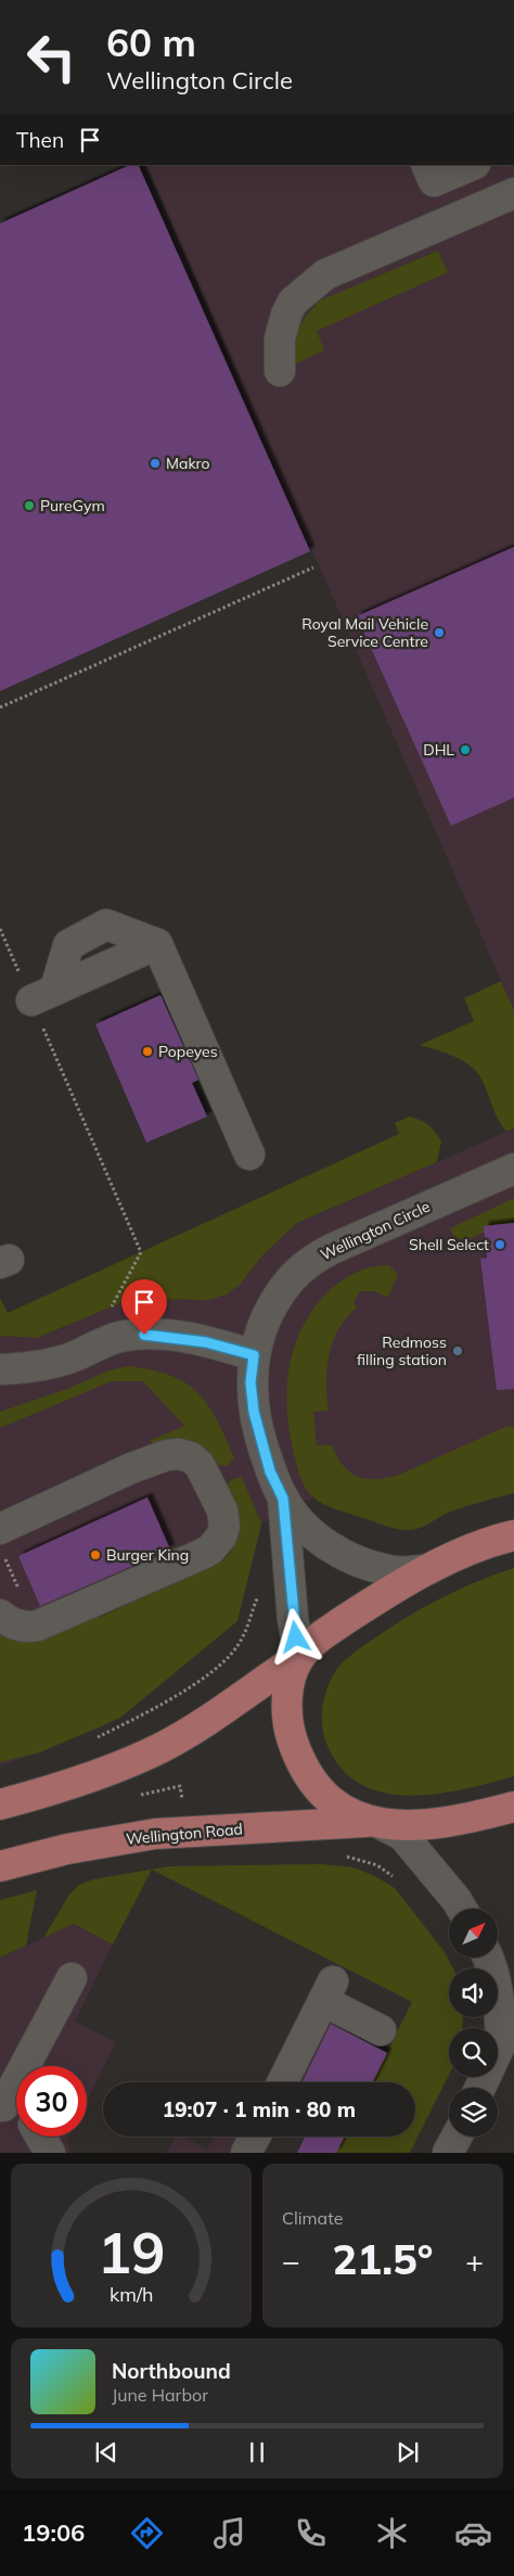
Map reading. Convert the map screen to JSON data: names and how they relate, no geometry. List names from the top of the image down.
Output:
{
  "streets": {
    "main road": ["Wellington Road"],
    "street": ["Wellington Circle"]
  },
  "places": [
    "Makro",
    "PureGym",
    "Royal Mail Vehicle Service Centre",
    "DHL",
    "Popeyes",
    "Shell Select",
    "Redmoss filling station",
    "Burger King"
  ],
  "north": "top right",
  "page": {
    "turn": ["60 m", "Wellington Circle"],
    "then": "Then",
    "limit": "30",
    "trip": "19:07 · 1 min · 80 m",
    "tile": "Climate",
    "heat": ["−", "21.5°", "+"],
    "song": ["Northbound", "June Harbor"],
    "tabs": "19:06",
    "gauge": ["19", "km/h"]
  }
}
